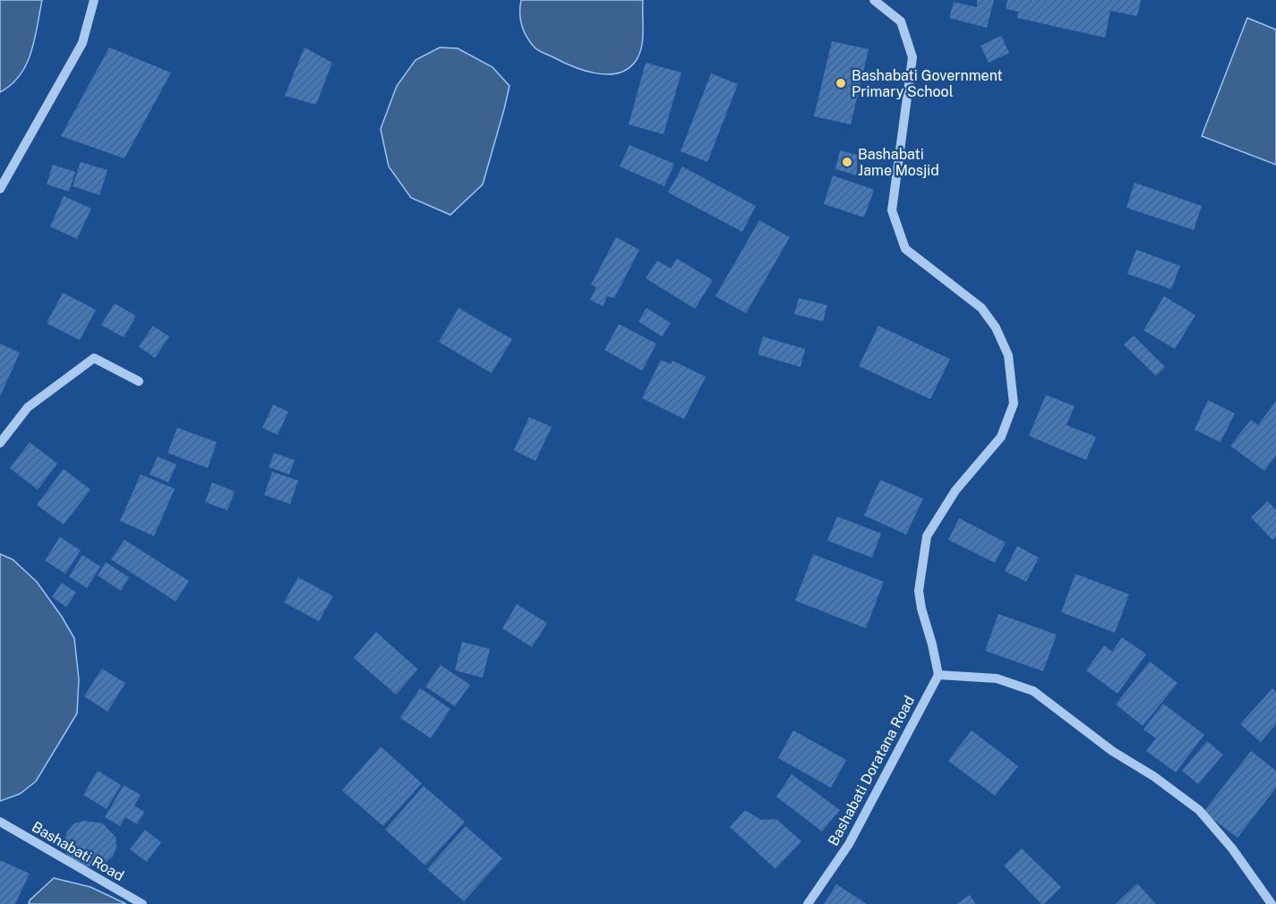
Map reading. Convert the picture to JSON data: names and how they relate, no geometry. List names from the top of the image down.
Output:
{
  "streets": {
    "street": ["Bashabati Doratana Road", "Bashabati Road"]
  },
  "places": ["Bashabati Government Primary School", "Bashabati Jame Mosjid"]
}
